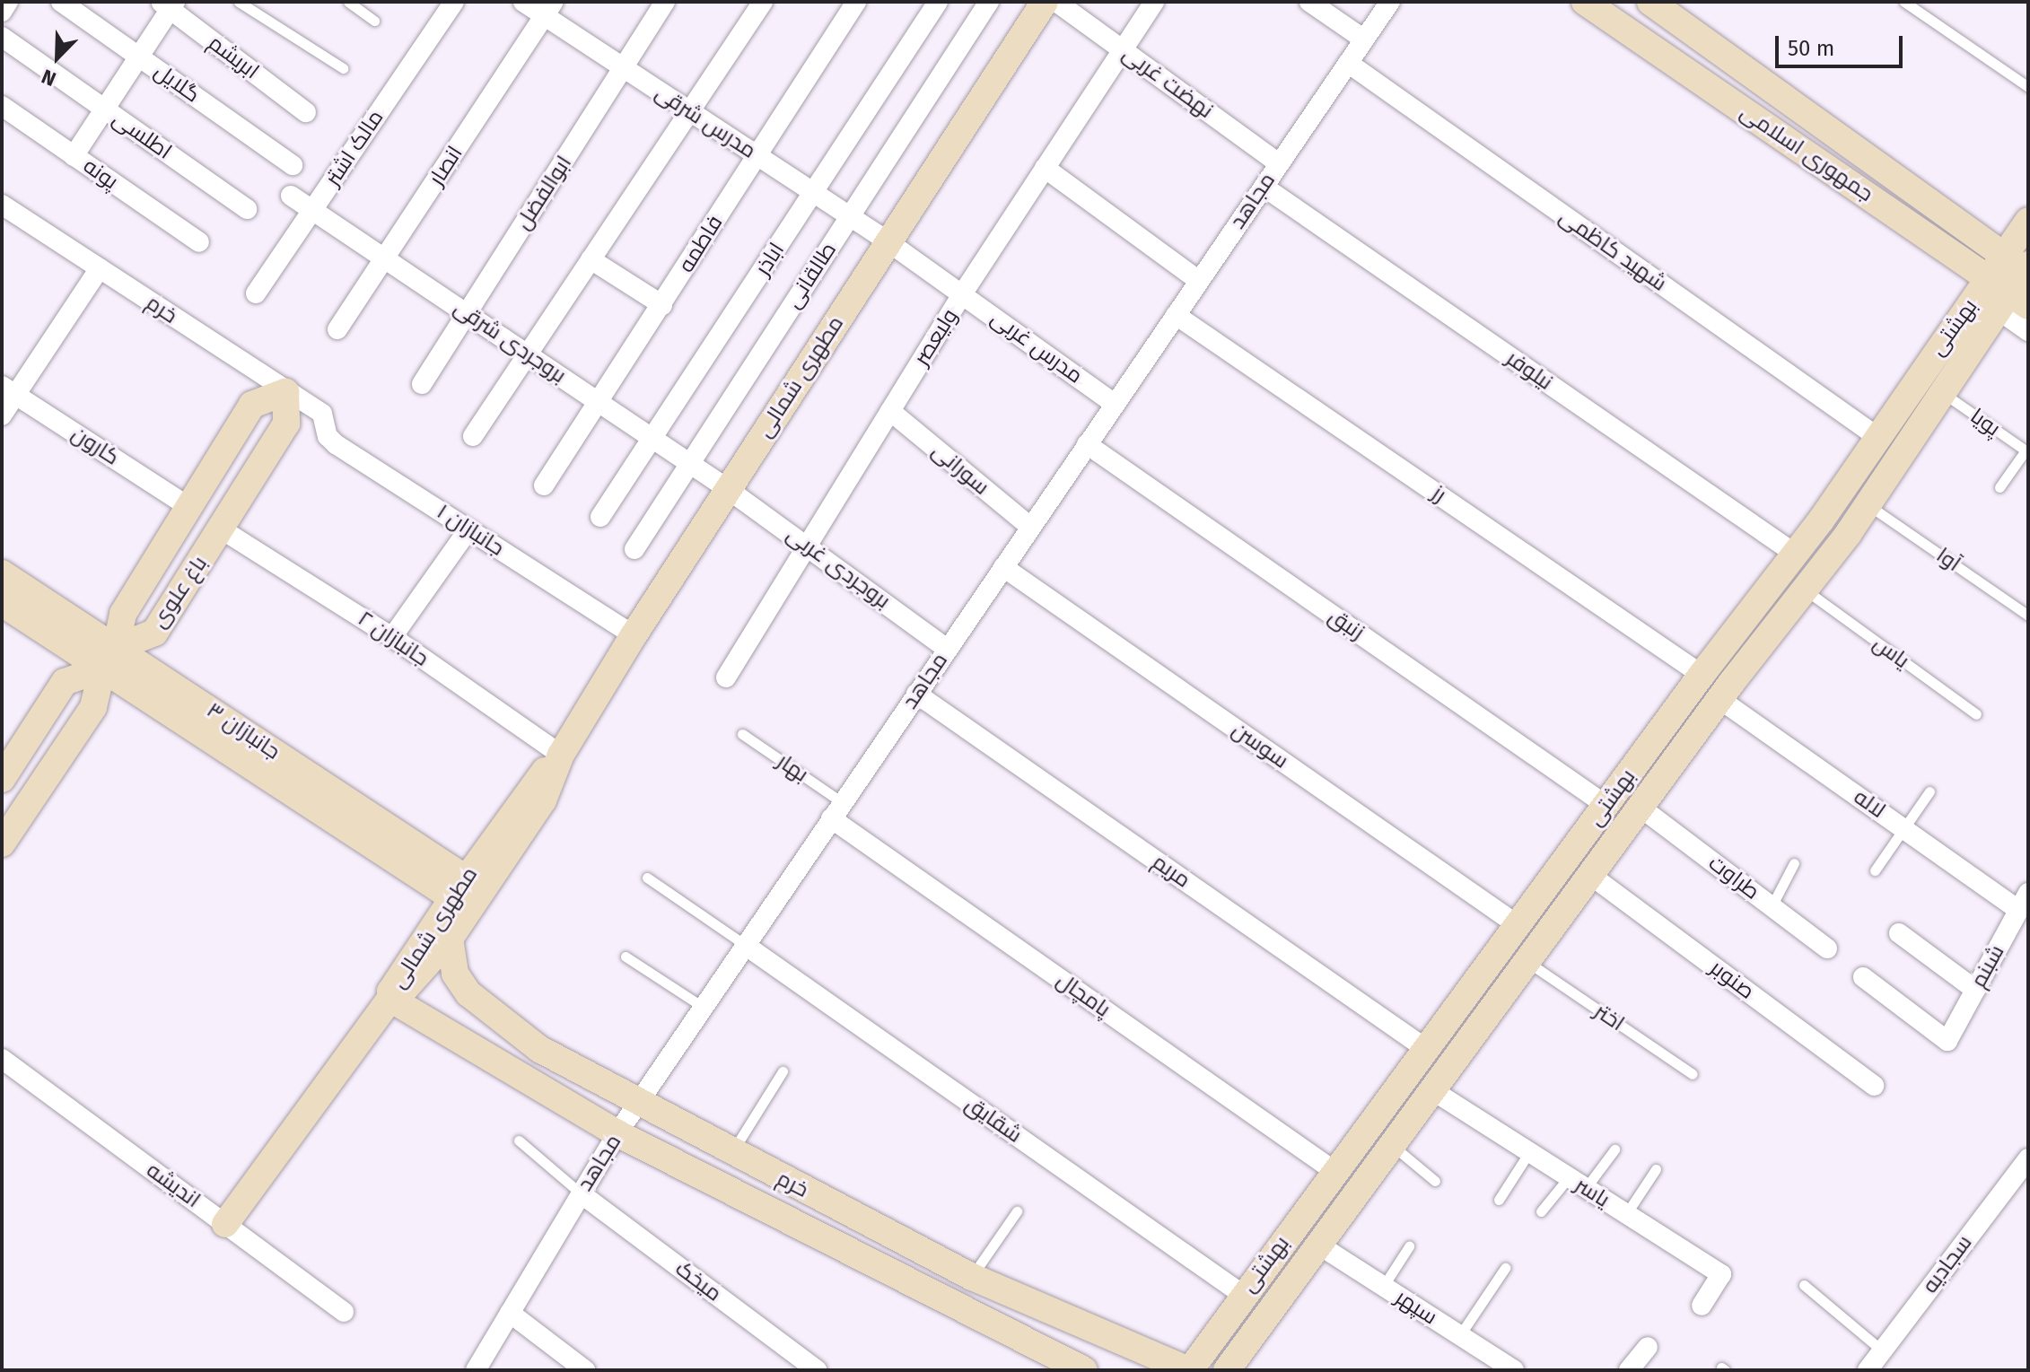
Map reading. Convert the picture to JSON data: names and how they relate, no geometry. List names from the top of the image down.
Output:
{
  "streets": {
    "street": [
      "ابریشم",
      "نهضت غربی",
      "گلایل",
      "مدرس شرقی",
      "اطلسی",
      "مالک اشتر",
      "جمهوری اسلامی",
      "انصار",
      "پونه",
      "ابوالفضل",
      "مجاهد",
      "فاطمه",
      "شهید کاظمی",
      "اباذر",
      "طالقانی",
      "خرم",
      "بهشتی",
      "ولیعصر",
      "بروجردی شرقی",
      "مدرس غربی",
      "نیلوفر",
      "مطهری شمالی",
      "کارون",
      "سورانی",
      "رز",
      "جانبازان ۱",
      "بروجردی غربی",
      "باغ علوی",
      "زنبق",
      "جانبازان ۲",
      "جانبازان ۳",
      "سوسن",
      "لاله",
      "مریم",
      "طراوت",
      "شبنم",
      "صنوبر",
      "پامچال",
      "شقایق",
      "اندیشه",
      "یاسر",
      "سجادیه",
      "میخک",
      "سپهر"
    ],
    "lane": [
      "پویا",
      "آوا",
      "یاس",
      "بهار",
      "اختر"
    ]
  },
  "crossings": [
    ["نهضت غربی", "مجاهد"],
    ["نهضت غربی", "ولیعصر"],
    ["مدرس شرقی", "انصار"],
    ["مدرس شرقی", "ابوالفضل"],
    ["مدرس شرقی", "فاطمه"],
    ["مدرس شرقی", "اباذر"],
    ["مدرس شرقی", "طالقانی"],
    ["مدرس شرقی", "مدرس غربی"],
    ["مدرس شرقی", "مطهری شمالی"],
    ["مالک اشتر", "بروجردی شرقی"],
    ["جمهوری اسلامی", "بهشتی"],
    ["انصار", "بروجردی شرقی"],
    ["ابوالفضل", "بروجردی شرقی"],
    ["مجاهد", "شهید کاظمی"],
    ["مجاهد", "خرم"],
    ["مجاهد", "مدرس غربی"],
    ["مجاهد", "نیلوفر"],
    ["مجاهد", "سورانی"],
    ["مجاهد", "رز"],
    ["مجاهد", "بروجردی غربی"],
    ["مجاهد", "زنبق"],
    ["مجاهد", "سوسن"],
    ["مجاهد", "بهار"],
    ["مجاهد", "مریم"],
    ["مجاهد", "پامچال"],
    ["مجاهد", "شقایق"],
    ["مجاهد", "میخک"],
    ["فاطمه", "بروجردی شرقی"],
    ["شهید کاظمی", "بهشتی"],
    ["اباذر", "بروجردی شرقی"],
    ["طالقانی", "بروجردی شرقی"],
    ["خرم", "بهشتی"],
    ["خرم", "مطهری شمالی"],
    ["خرم", "جانبازان ۱"],
    ["خرم", "باغ علوی"],
    ["بهشتی", "نیلوفر"],
    ["بهشتی", "پویا"],
    ["بهشتی", "رز"],
    ["بهشتی", "آوا"],
    ["بهشتی", "زنبق"],
    ["بهشتی", "یاس"],
    ["بهشتی", "سوسن"],
    ["بهشتی", "لاله"],
    ["بهشتی", "مریم"],
    ["بهشتی", "طراوت"],
    ["بهشتی", "صنوبر"],
    ["بهشتی", "پامچال"],
    ["بهشتی", "اختر"],
    ["بهشتی", "شقایق"],
    ["بهشتی", "یاسر"],
    ["بهشتی", "سپهر"],
    ["ولیعصر", "مدرس غربی"],
    ["ولیعصر", "سورانی"],
    ["ولیعصر", "بروجردی غربی"],
    ["بروجردی شرقی", "مطهری شمالی"],
    ["بروجردی شرقی", "بروجردی غربی"],
    ["مدرس غربی", "مطهری شمالی"],
    ["مطهری شمالی", "جانبازان ۱"],
    ["مطهری شمالی", "بروجردی غربی"],
    ["مطهری شمالی", "جانبازان ۲"],
    ["مطهری شمالی", "جانبازان ۳"],
    ["کارون", "باغ علوی"],
    ["باغ علوی", "جانبازان ۲"],
    ["باغ علوی", "جانبازان ۳"],
    ["بهار", "پامچال"],
    ["لاله", "شبنم"]
  ],
  "scale_bar": "50 m",
  "north": "bottom left"
}
